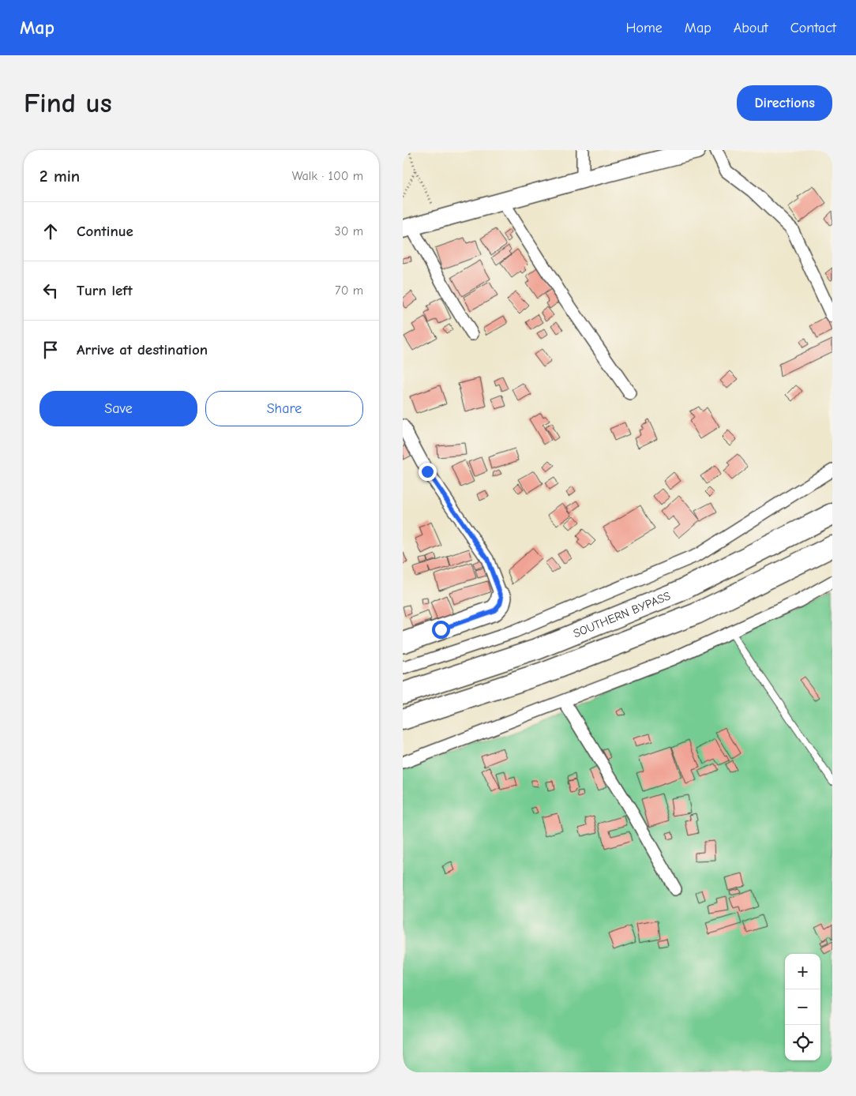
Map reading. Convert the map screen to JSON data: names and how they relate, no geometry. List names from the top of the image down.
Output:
{
  "streets": {
    "highway": ["SOUTHERN BYPASS"]
  },
  "page": {
    "header": "Map",
    "nav": [
      "Home",
      "Map",
      "About",
      "Contact"
    ],
    "buttons": [
      "Directions",
      ["Save", "Share"]
    ],
    "title": "Find us",
    "heading": ["2 min", "Walk · 100 m"],
    "list": [
      ["Continue", "30 m"],
      ["Turn left", "70 m"],
      "Arrive at destination"
    ],
    "map_buttons": ["+", "−"]
  }
}
